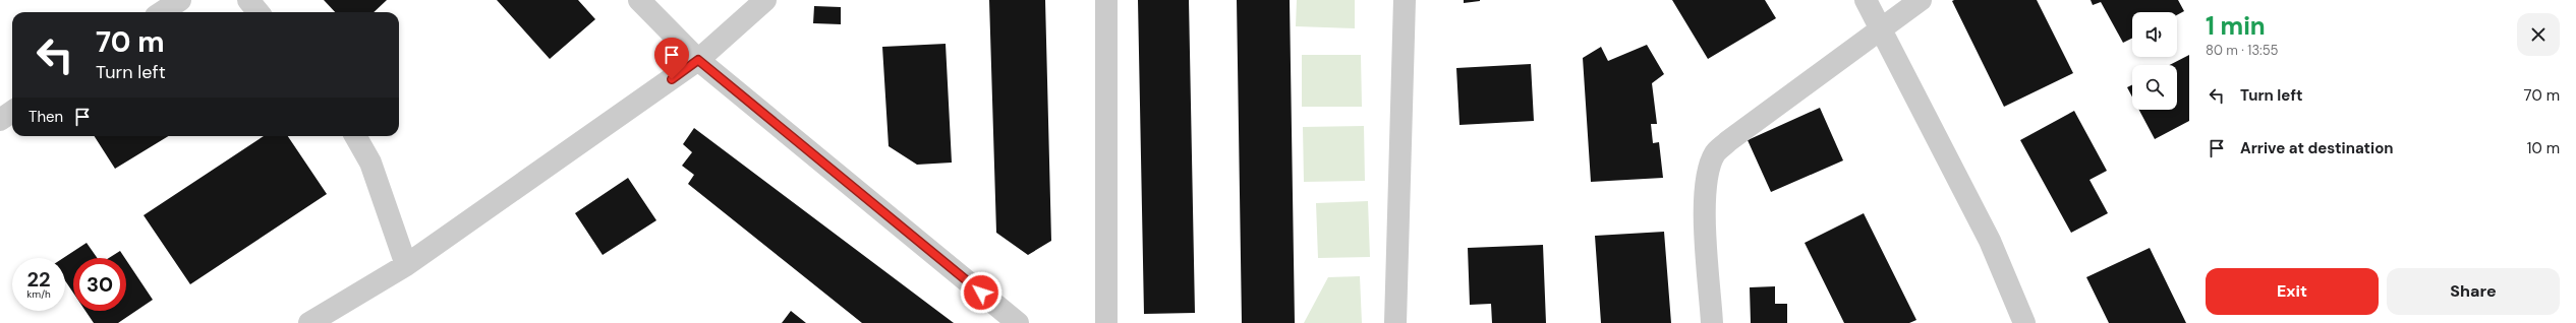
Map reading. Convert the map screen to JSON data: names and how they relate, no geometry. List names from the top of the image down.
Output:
{
  "page": {
    "heading": ["1 min", "80 m · 13:55"],
    "turn": ["70 m", "Turn left"],
    "list": [
      {
        "name": "Turn left",
        "value": "70 m"
      },
      {
        "name": "Arrive at destination",
        "value": "10 m"
      }
    ],
    "then": "Then",
    "speed": "22 km/h",
    "limit": "30",
    "buttons": ["Exit", "Share"]
  }
}
